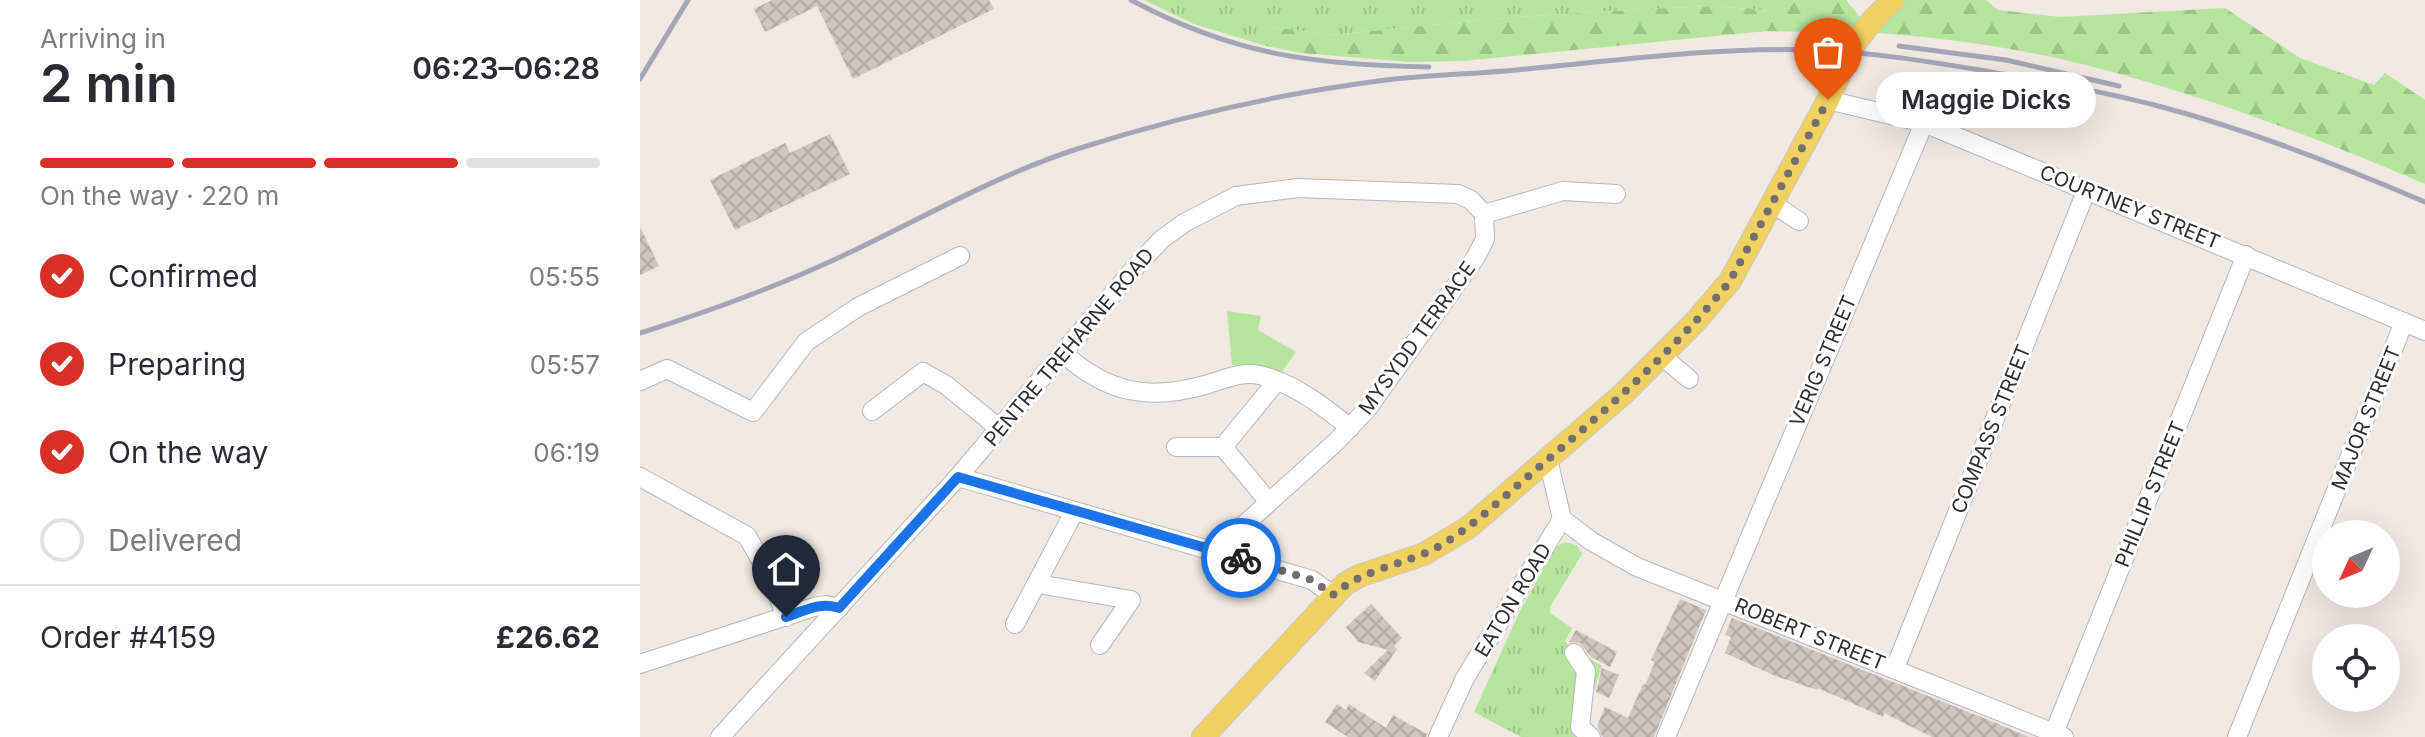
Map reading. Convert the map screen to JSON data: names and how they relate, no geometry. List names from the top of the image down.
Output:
{
  "streets": {
    "street": [
      "COURTNEY STREET",
      "MYSYDD TERRACE",
      "PENTRE TREHARNE ROAD",
      "VERIG STREET",
      "MAJOR STREET",
      "COMPASS STREET",
      "PHILLIP STREET",
      "EATON ROAD",
      "ROBERT STREET"
    ]
  },
  "crossings": [
    ["COURTNEY STREET", "VERIG STREET"],
    ["COURTNEY STREET", "MAJOR STREET"],
    ["COURTNEY STREET", "COMPASS STREET"],
    ["COURTNEY STREET", "PHILLIP STREET"],
    ["MYSYDD TERRACE", "PENTRE TREHARNE ROAD"],
    ["VERIG STREET", "ROBERT STREET"],
    ["COMPASS STREET", "ROBERT STREET"],
    ["PHILLIP STREET", "ROBERT STREET"],
    ["EATON ROAD", "ROBERT STREET"]
  ],
  "places": ["Maggie Dicks"],
  "north": "bottom left",
  "page": {
    "heading": ["2 min", "Arriving in", "06:23–06:28"],
    "panel": ["Order #4159", "£26.62"],
    "bubble": "Maggie Dicks",
    "bar": "On the way · 220 m",
    "list": [
      ["Confirmed", "05:55"],
      ["Preparing", "05:57"],
      ["On the way", "06:19"],
      "Delivered"
    ]
  }
}
